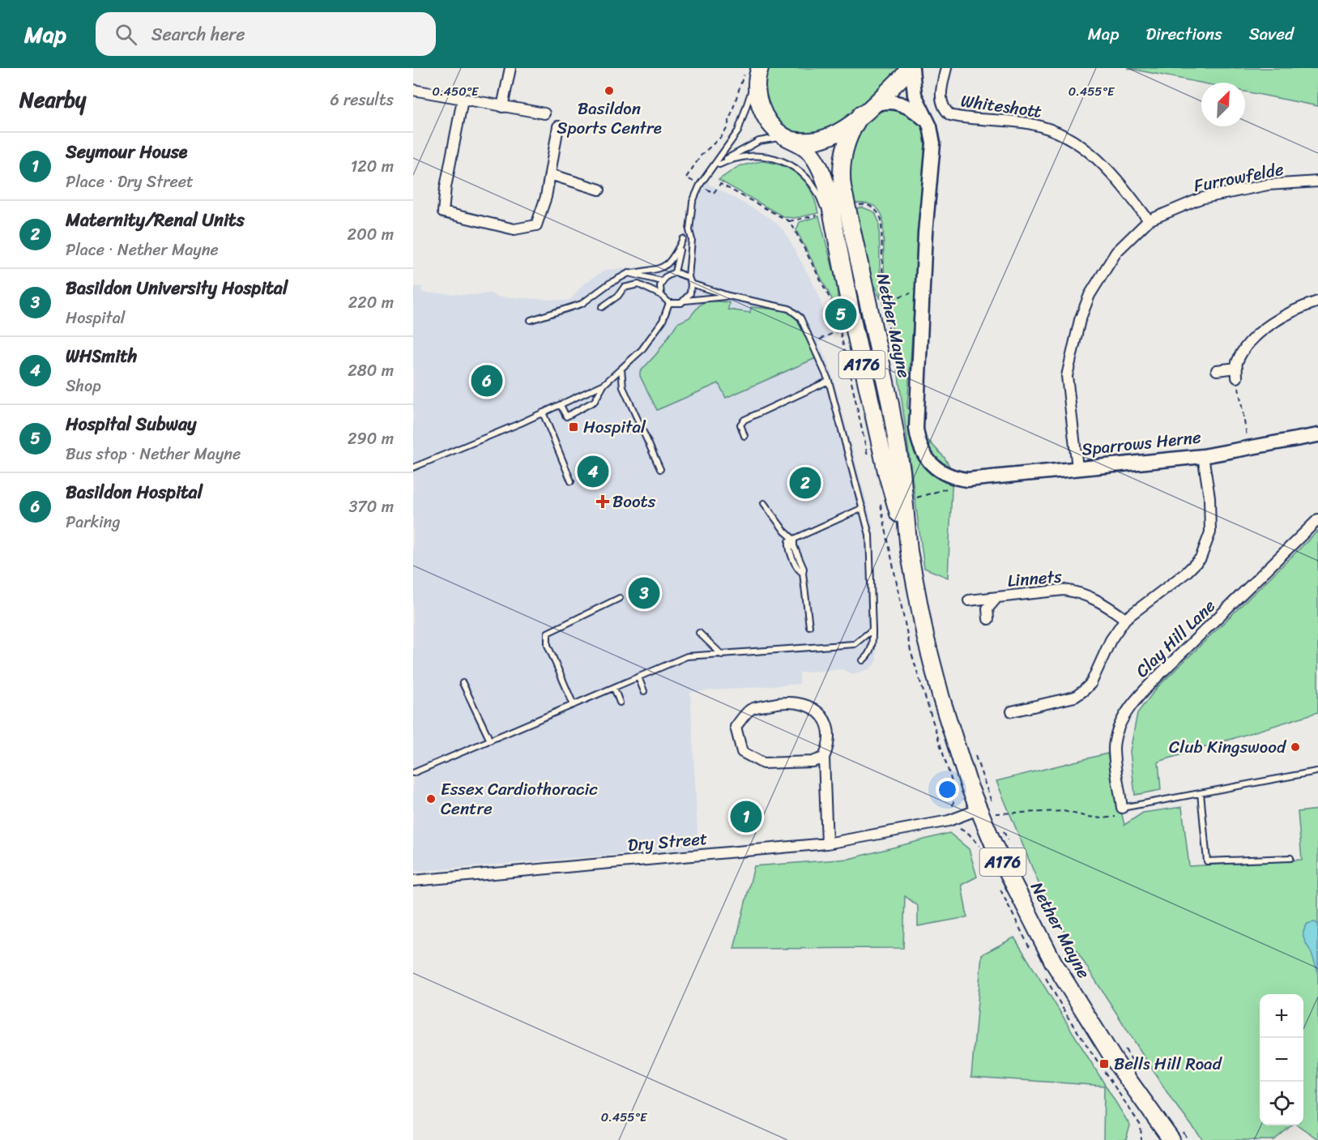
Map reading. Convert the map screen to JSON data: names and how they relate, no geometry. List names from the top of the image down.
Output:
{
  "streets": {
    "main road": ["Nether Mayne", "A176"],
    "street": [
      "Whiteshott",
      "Furrowfelde",
      "Sparrows Herne",
      "Linnets",
      "Clay Hill Lane",
      "Dry Street"
    ]
  },
  "crossings": [
    ["Whiteshott", "Furrowfelde"],
    ["Furrowfelde", "Sparrows Herne"],
    ["Nether Mayne", "Dry Street"]
  ],
  "places": {
    "other": ["Basildon Sports Centre", "Club Kingswood", "Essex Cardiothoracic Centre"],
    "transit": ["Hospital", "Bells Hill Road"],
    "health": ["Boots"]
  },
  "north": "top right",
  "page": {
    "header": "Map",
    "search": "Search here",
    "nav": ["Map", "Directions", "Saved"],
    "heading": ["Nearby", "6 results"],
    "list": [
      {
        "mark": "1",
        "name": "Seymour House",
        "note": "Place · Dry Street",
        "value": "120 m"
      },
      {
        "mark": "2",
        "name": "Maternity/Renal Units",
        "note": "Place · Nether Mayne",
        "value": "200 m"
      },
      {
        "mark": "3",
        "name": "Basildon University Hospital",
        "note": "Hospital",
        "value": "220 m"
      },
      {
        "mark": "4",
        "name": "WHSmith",
        "note": "Shop",
        "value": "280 m"
      },
      {
        "mark": "5",
        "name": "Hospital Subway",
        "note": "Bus stop · Nether Mayne",
        "value": "290 m"
      },
      {
        "mark": "6",
        "name": "Basildon Hospital",
        "note": "Parking",
        "value": "370 m"
      }
    ],
    "pins": [
      "5",
      "6",
      "4",
      "2",
      "3",
      "1"
    ],
    "map_buttons": ["+", "−"]
  },
  "coordinates": ["0.450°E", "0.455°E"]
}
